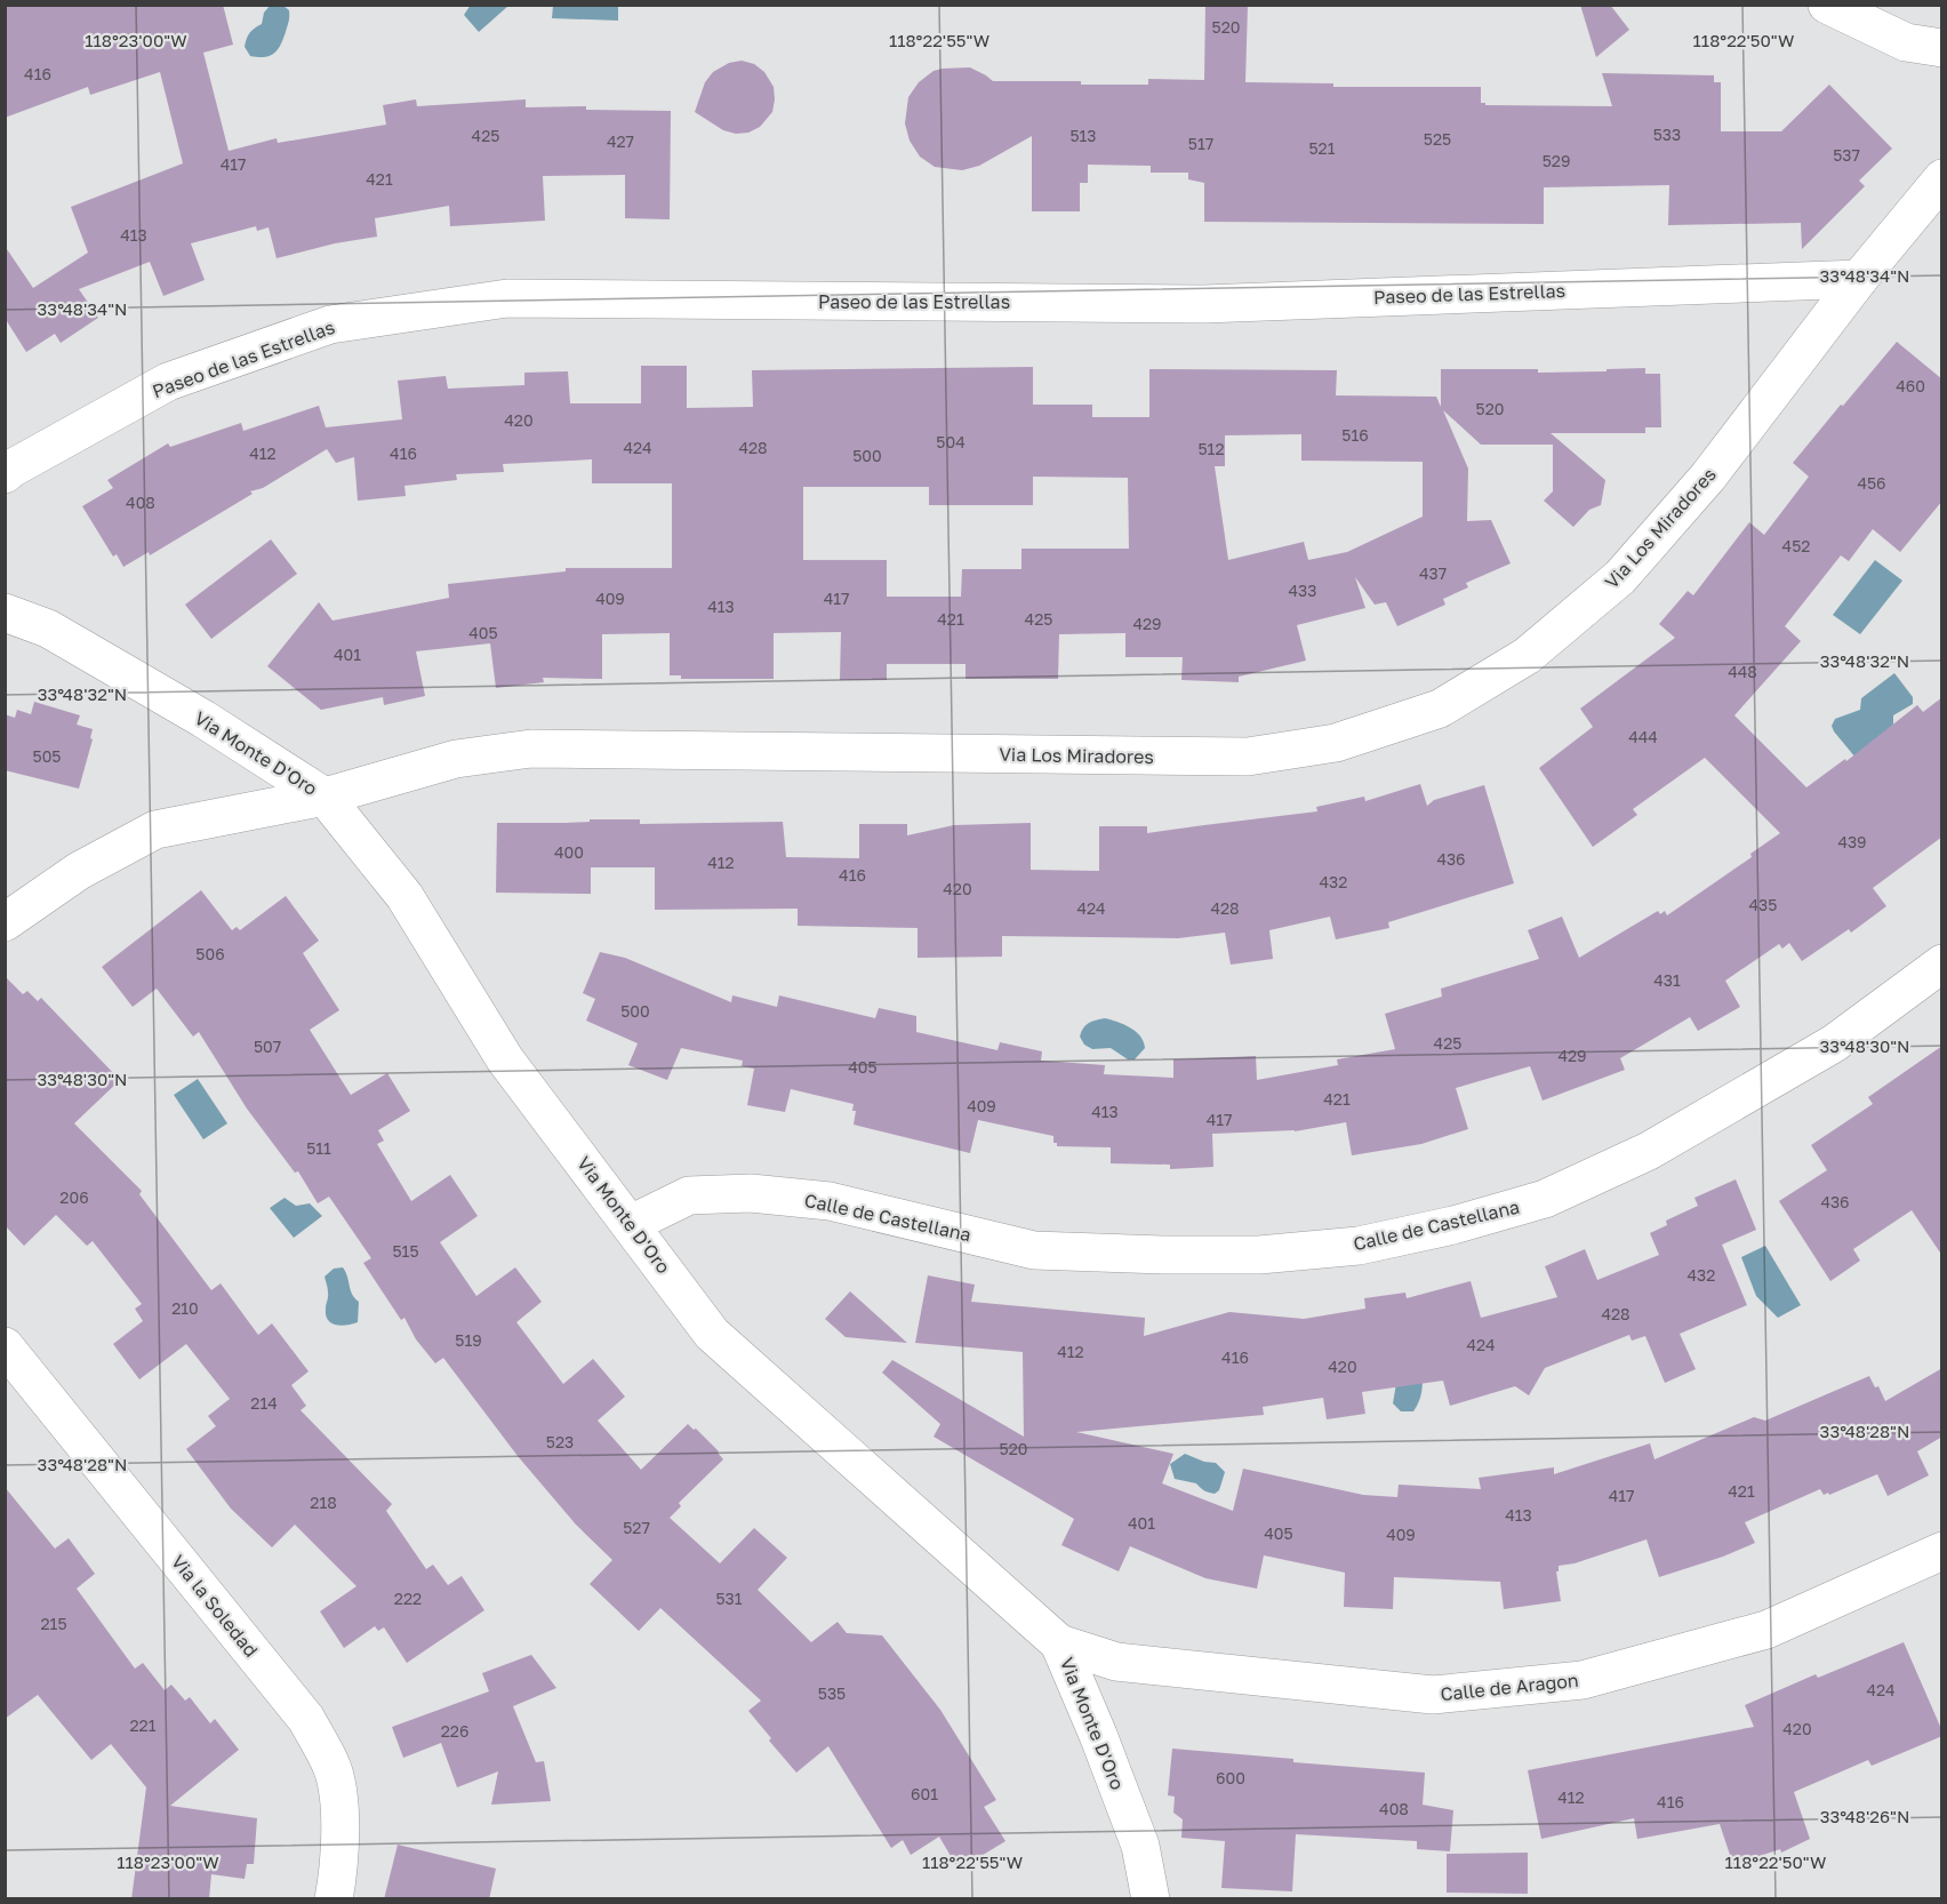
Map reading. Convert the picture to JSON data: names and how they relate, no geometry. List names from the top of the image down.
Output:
{
  "streets": {
    "street": [
      "Paseo de las Estrellas",
      "Via Los Miradores",
      "Via Monte D'Oro",
      "Calle de Castellana",
      "Via la Soledad",
      "Calle de Aragon"
    ]
  },
  "crossings": [
    ["Paseo de las Estrellas", "Via Los Miradores"],
    ["Via Los Miradores", "Via Monte D'Oro"],
    ["Via Monte D'Oro", "Calle de Castellana"],
    ["Via Monte D'Oro", "Calle de Aragon"]
  ],
  "house_numbers": [
    "520",
    "416",
    "533",
    "425",
    "513",
    "525",
    "427",
    "517",
    "521",
    "537",
    "529",
    "417",
    "421",
    "413",
    "460",
    "520",
    "420",
    "516",
    "504",
    "424",
    "428",
    "512",
    "412",
    "416",
    "500",
    "456",
    "408",
    "452",
    "437",
    "433",
    "409",
    "417",
    "413",
    "421",
    "425",
    "429",
    "405",
    "401",
    "448",
    "444",
    "505",
    "439",
    "400",
    "436",
    "412",
    "416",
    "432",
    "420",
    "435",
    "424",
    "428",
    "506",
    "431",
    "500",
    "425",
    "507",
    "429",
    "405",
    "421",
    "409",
    "413",
    "417",
    "511",
    "206",
    "436",
    "515",
    "432",
    "210",
    "428",
    "519",
    "424",
    "412",
    "416",
    "420",
    "214",
    "523",
    "520",
    "421",
    "417",
    "218",
    "413",
    "401",
    "527",
    "405",
    "409",
    "222",
    "531",
    "215",
    "424",
    "535",
    "221",
    "420",
    "226",
    "600",
    "601",
    "412",
    "416",
    "408"
  ],
  "coordinates": [
    "118°23'00\"W",
    "118°22'55\"W",
    "118°22'50\"W",
    "33°48'34\"N",
    "33°48'32\"N",
    "33°48'30\"N",
    "33°48'28\"N",
    "33°48'26\"N"
  ]
}
